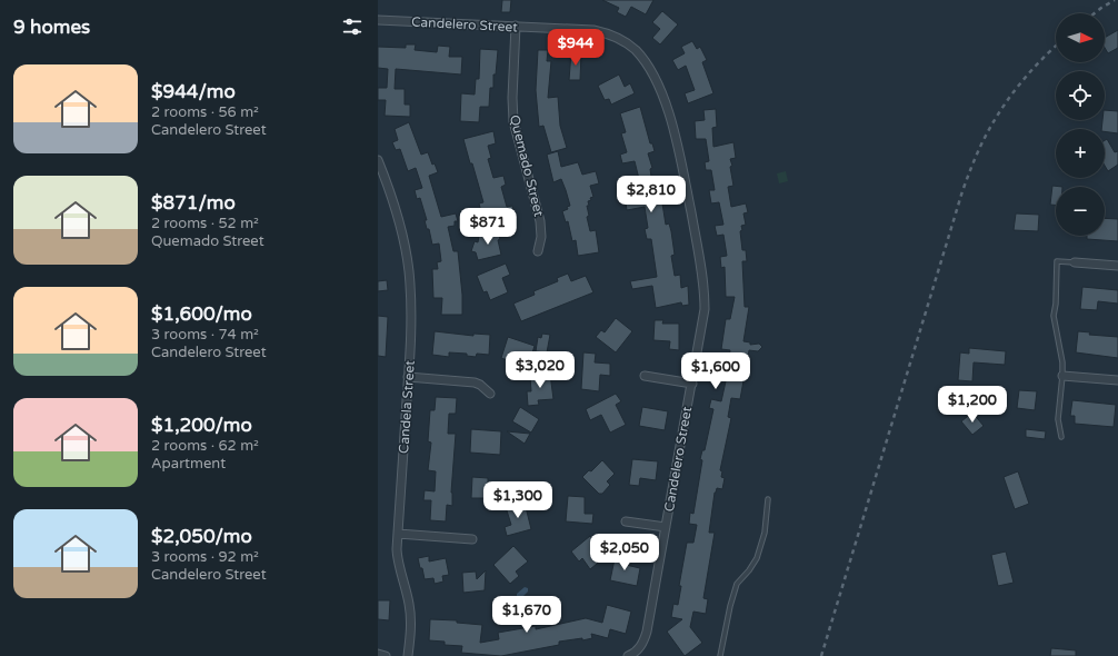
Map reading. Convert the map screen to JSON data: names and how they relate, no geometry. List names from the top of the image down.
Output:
{
  "streets": {
    "street": ["Candelero Street", "Quemado Street", "Candela Street"]
  },
  "crossings": [
    ["Candelero Street", "Quemado Street"]
  ],
  "north": "right",
  "page": {
    "heading": "9 homes",
    "map_buttons": ["+", "−"],
    "price": [
      "$944",
      "$2,810",
      "$871",
      "$3,020",
      "$1,600",
      "$1,200",
      "$1,300",
      "$2,050",
      "$1,670"
    ],
    "list": [
      {
        "name": "$944/mo",
        "note": "2 rooms · 56 m² · Candelero Street"
      },
      {
        "name": "$871/mo",
        "note": "2 rooms · 52 m² · Quemado Street"
      },
      {
        "name": "$1,600/mo",
        "note": "3 rooms · 74 m² · Candelero Street"
      },
      {
        "name": "$1,200/mo",
        "note": "2 rooms · 62 m² · Apartment"
      },
      {
        "name": "$2,050/mo",
        "note": "3 rooms · 92 m² · Candelero Street"
      }
    ]
  }
}
